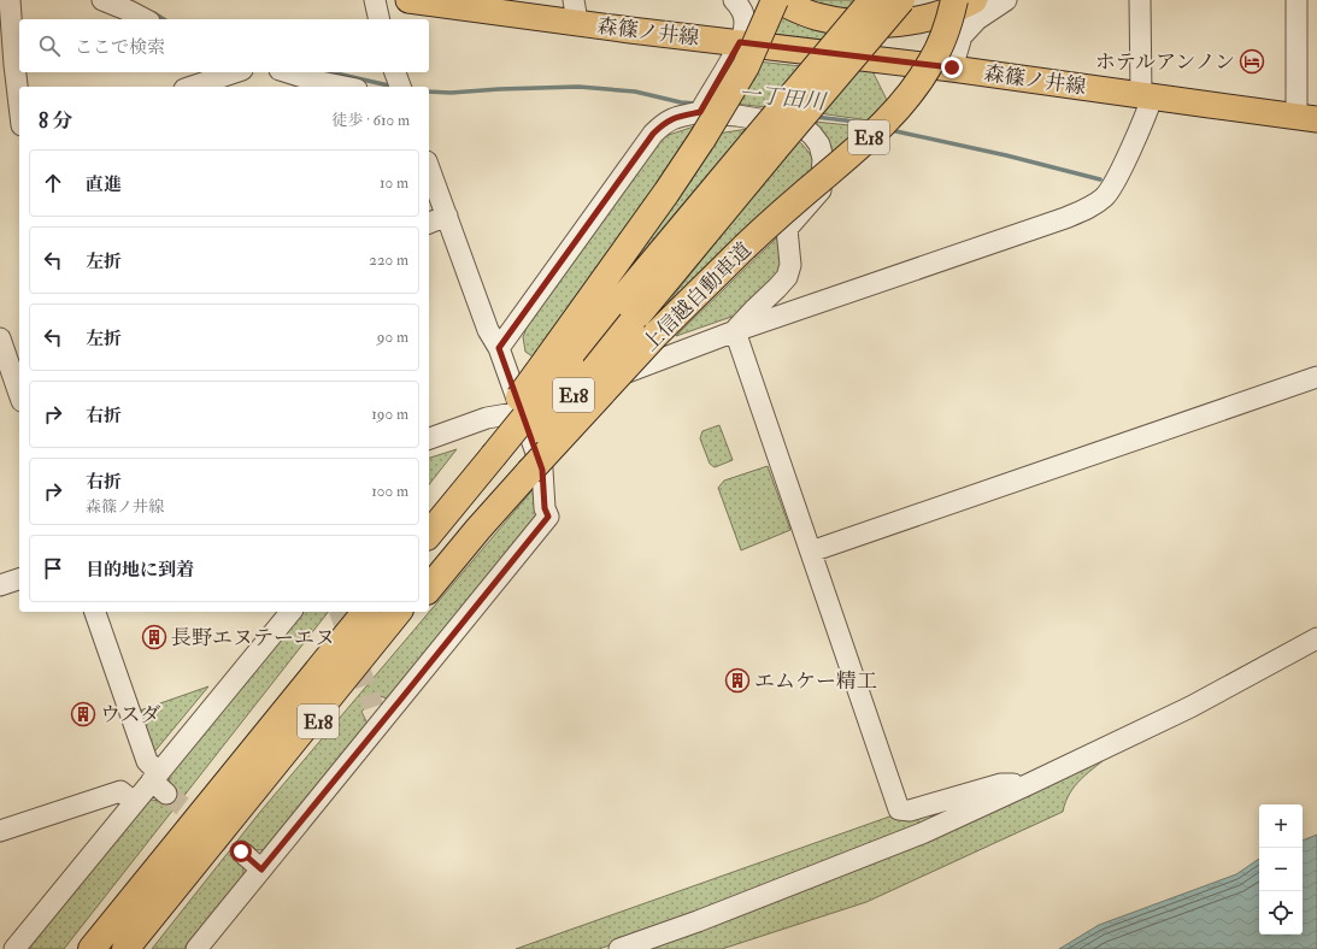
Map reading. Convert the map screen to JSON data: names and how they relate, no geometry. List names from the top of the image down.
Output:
{
  "streets": {
    "highway": ["E18", "上信越自動車道"],
    "main road": ["森篠ノ井線"]
  },
  "water": ["一丁田川"],
  "places": {
    "hotel": ["ホテルアンノン"],
    "building": ["長野エヌテーエヌ", "エムケー精工", "ウスダ"]
  },
  "page": {
    "search": "ここで検索",
    "heading": ["8 分", "徒歩 · 610 m"],
    "list": [
      ["直進", "10 m"],
      ["左折", "220 m"],
      ["左折", "90 m"],
      ["右折", "190 m"],
      ["右折", "森篠ノ井線", "100 m"],
      "目的地に到着"
    ],
    "map_buttons": ["+", "−"]
  }
}
